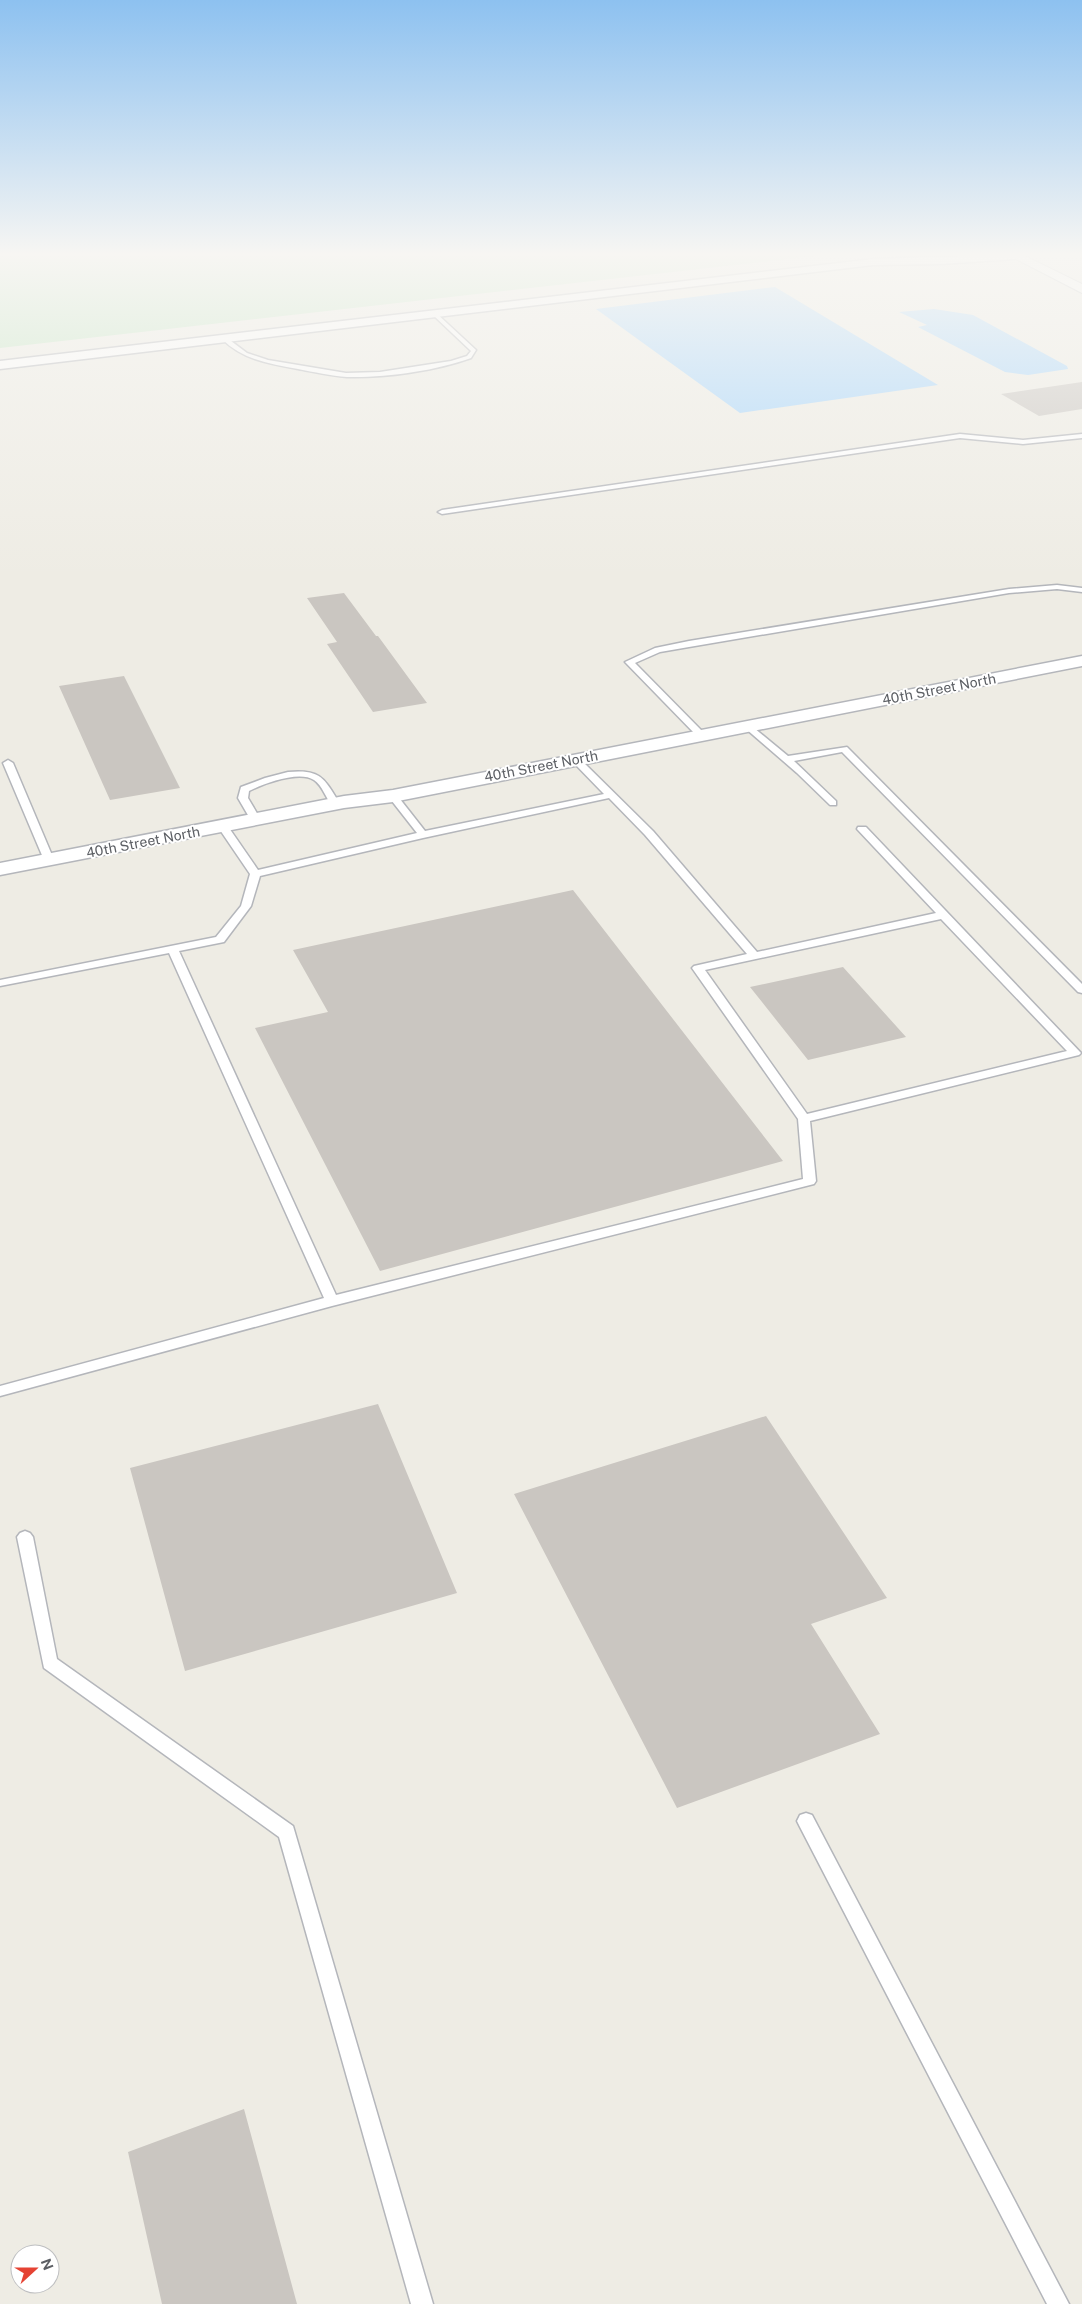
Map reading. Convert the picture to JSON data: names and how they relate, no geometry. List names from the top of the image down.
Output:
{
  "streets": {
    "street": ["40th Street North"]
  },
  "north": "right"
}
